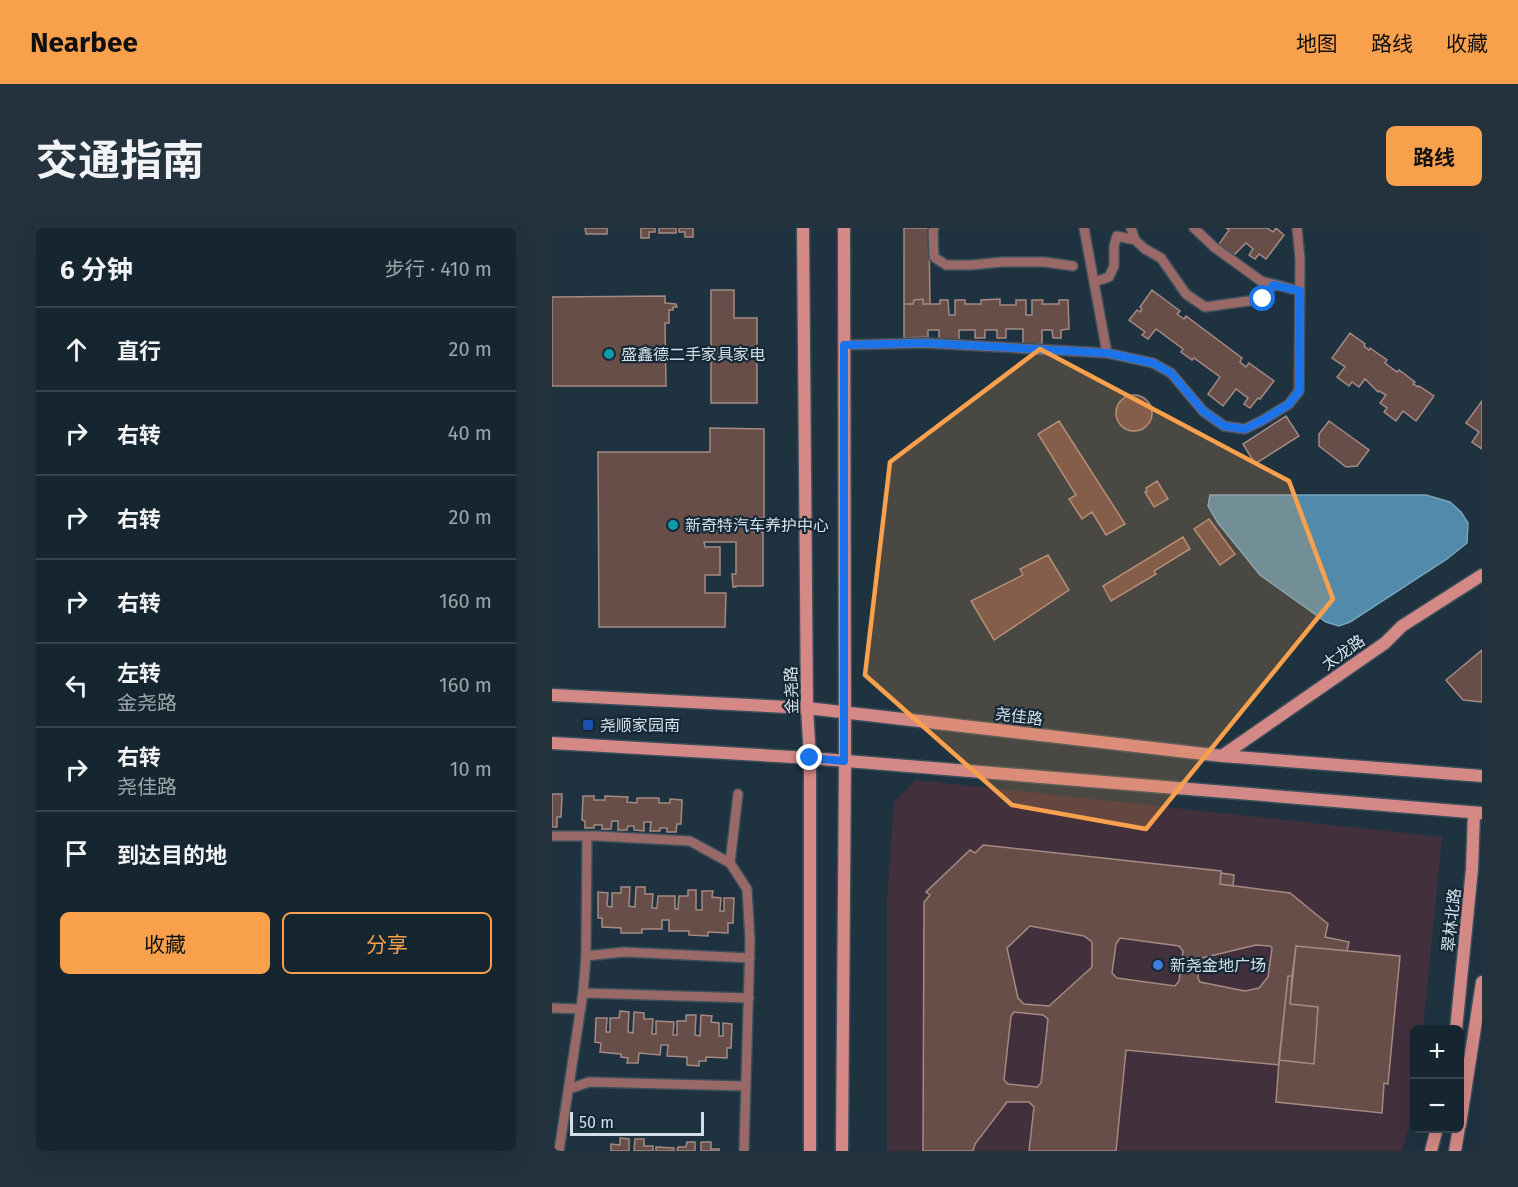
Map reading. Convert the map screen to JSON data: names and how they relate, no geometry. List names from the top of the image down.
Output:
{
  "streets": {
    "main road": [
      "太龙路",
      "金尧路",
      "尧佳路",
      "翠林北路"
    ]
  },
  "crossings": [
    ["太龙路", "尧佳路"],
    ["金尧路", "尧佳路"]
  ],
  "places": {
    "other": ["盛鑫德二手家具家电", "新奇特汽车养护中心", "新尧金地广场"],
    "transit": ["尧顺家园南"]
  },
  "scale_bar": "50 m",
  "page": {
    "header": "Nearbee",
    "nav": ["地图", "路线", "收藏"],
    "title": "交通指南",
    "buttons": [
      "路线",
      ["收藏", "分享"]
    ],
    "heading": ["6 分钟", "步行 · 410 m"],
    "list": [
      ["直行", "20 m"],
      ["右转", "40 m"],
      ["右转", "20 m"],
      ["右转", "160 m"],
      ["左转", "金尧路", "160 m"],
      ["右转", "尧佳路", "10 m"],
      "到达目的地"
    ],
    "map_buttons": ["+", "−"],
    "scale": "50 m"
  }
}
